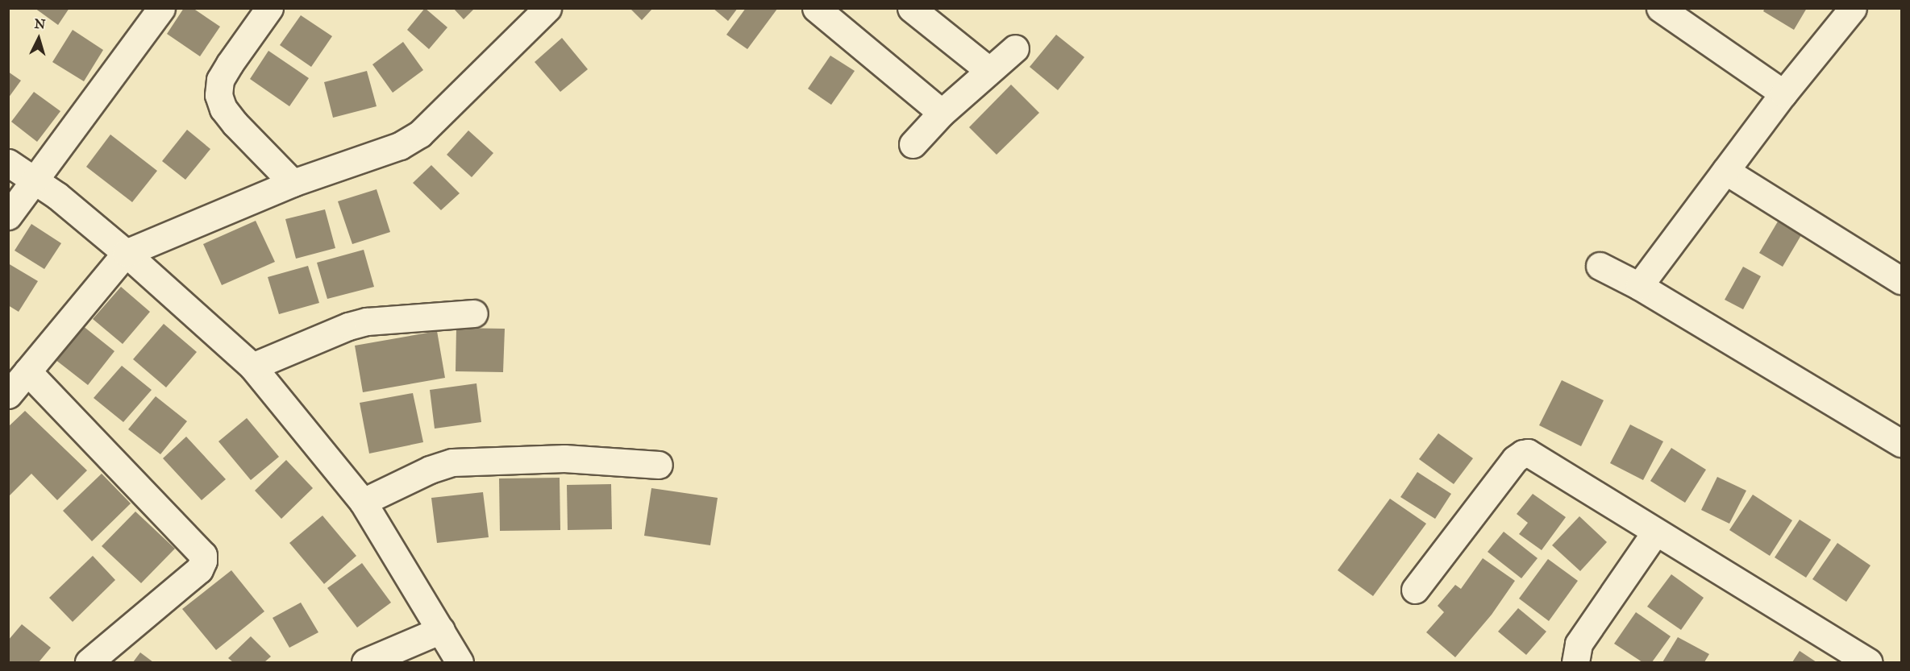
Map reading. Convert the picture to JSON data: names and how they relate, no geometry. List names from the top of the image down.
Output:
{
  "north": "top"
}
